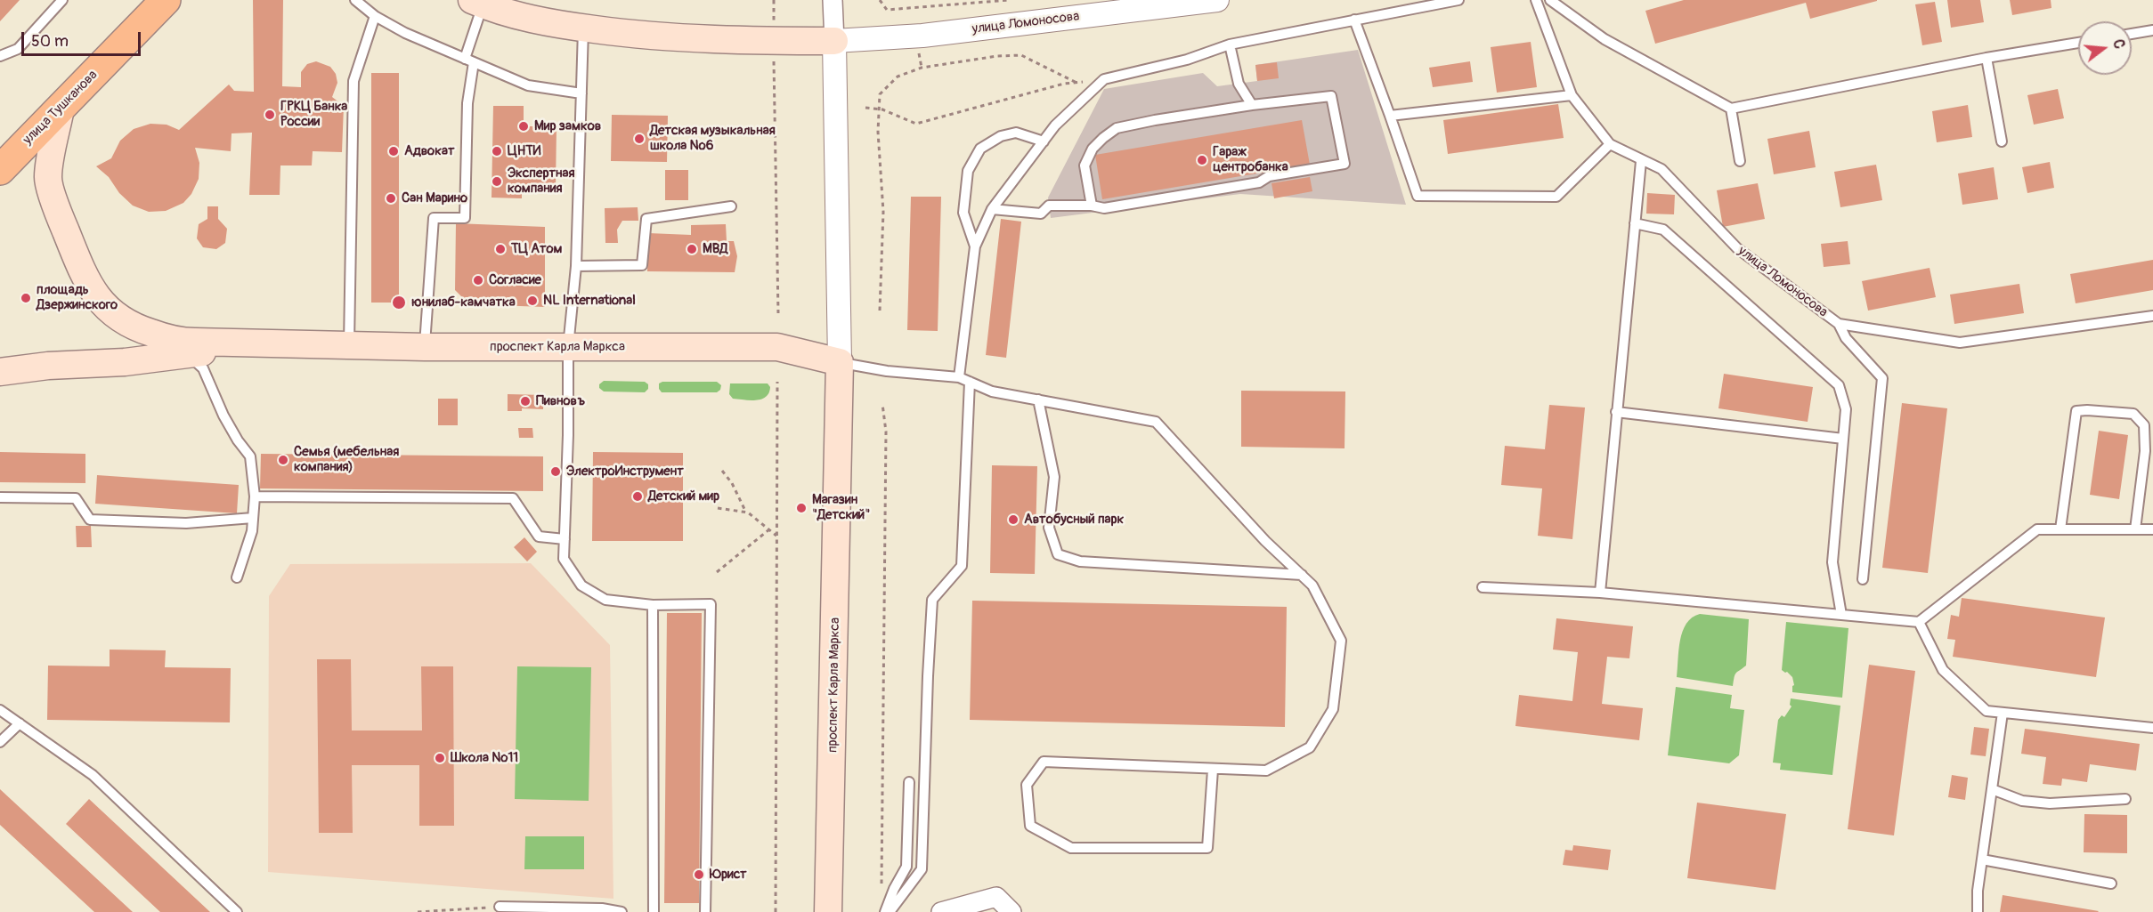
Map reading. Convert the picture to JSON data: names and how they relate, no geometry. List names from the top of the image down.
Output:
{
  "streets": {
    "main road": ["улица Тушканова", "проспект Карла Маркса"],
    "street": ["улица Ломоносова"]
  },
  "crossings": [
    ["улица Ломоносова", "проспект Карла Маркса"]
  ],
  "places": [
    "ГРКЦ Банка России",
    "Мир замков",
    "Детская музыкальная школа №6",
    "Адвокат",
    "ЦНТИ",
    "Гараж центробанка",
    "Экспертная компания",
    "Сан Марино",
    "ТЦ Атом",
    "МВД",
    "Согласие",
    "площадь Дзержинского",
    "NL International",
    "юнилаб-камчатка",
    "Пивновъ",
    "Семья (мебельная компания)",
    "ЭлектроИнструмент",
    "Детский мир",
    "Магазин \"Детский\"",
    "Автобусный парк",
    "Школа №11",
    "Юрист"
  ],
  "scale_bar": "50 m",
  "north": "right"
}
